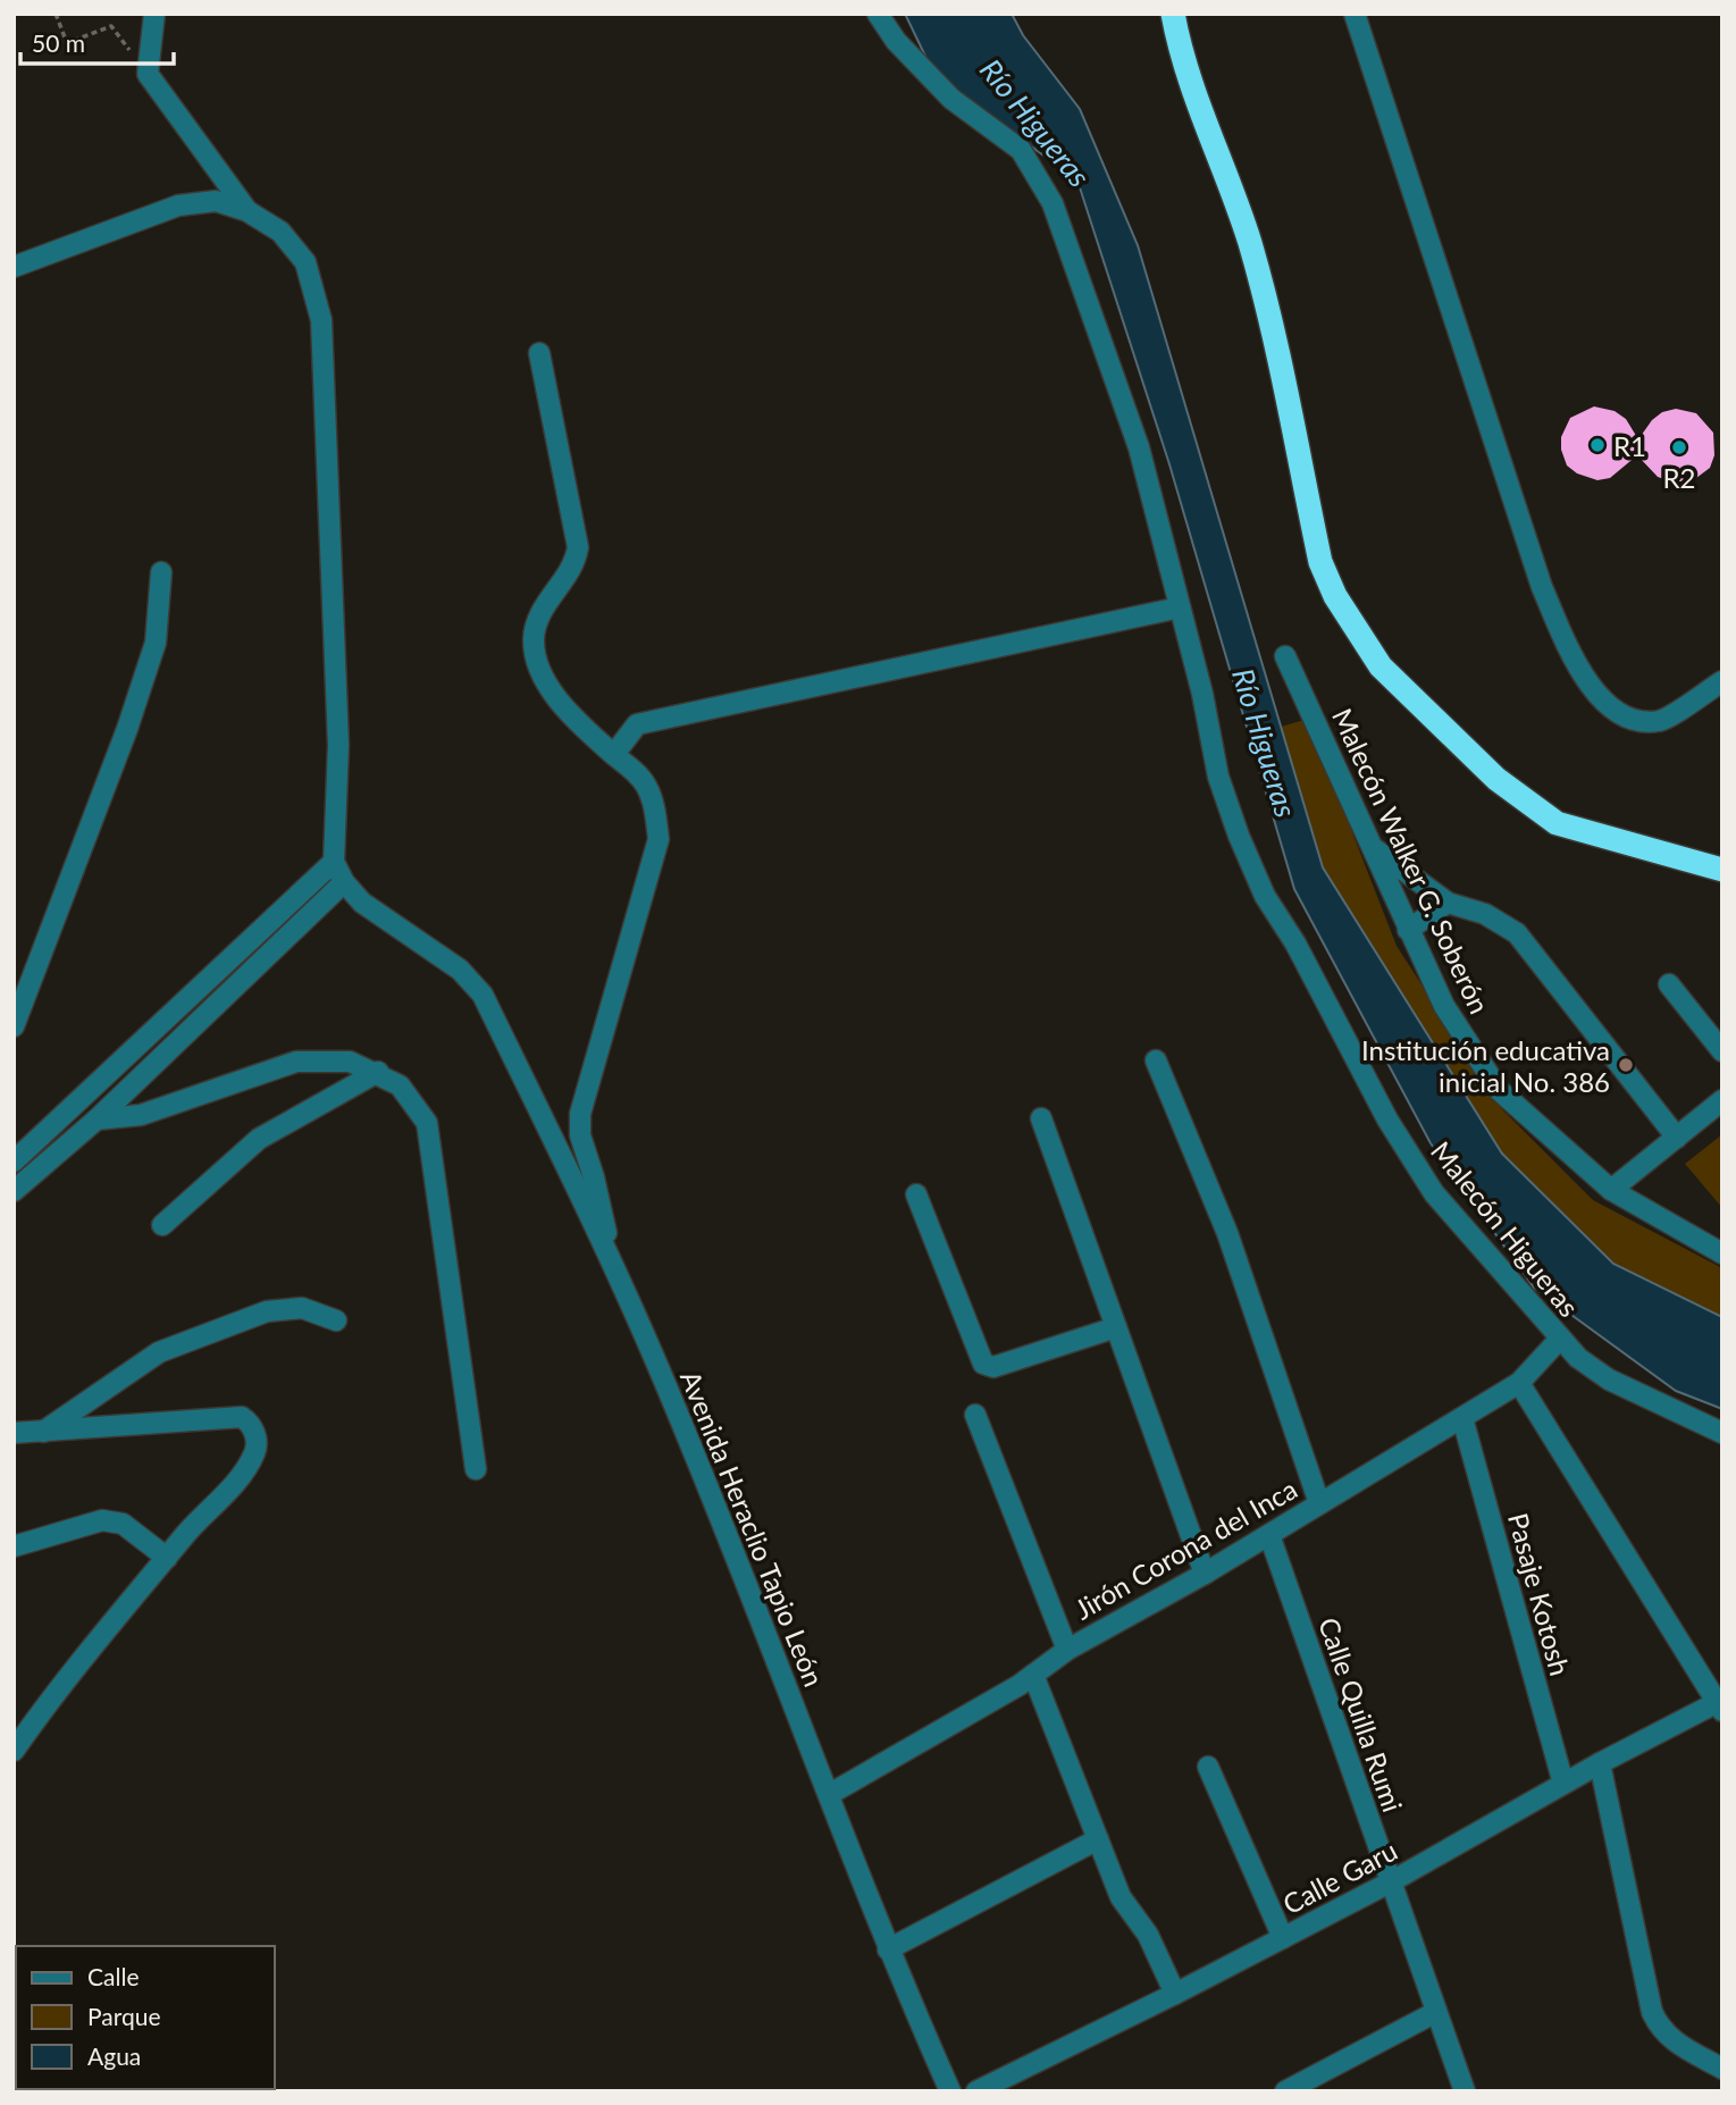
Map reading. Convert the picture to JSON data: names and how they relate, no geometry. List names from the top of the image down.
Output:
{
  "streets": {
    "street": [
      "Malecón Walker G. Soberón",
      "Malecón Higueras",
      "Avenida Heraclio Tapio León",
      "Jirón Corona del Inca",
      "Pasaje Kotosh",
      "Calle Quilla Rumi",
      "Calle Garu"
    ]
  },
  "crossings": [
    ["Malecón Higueras", "Jirón Corona del Inca"],
    ["Avenida Heraclio Tapio León", "Jirón Corona del Inca"],
    ["Jirón Corona del Inca", "Pasaje Kotosh"],
    ["Jirón Corona del Inca", "Calle Quilla Rumi"],
    ["Pasaje Kotosh", "Calle Garu"],
    ["Calle Quilla Rumi", "Calle Garu"]
  ],
  "water": ["Río Higueras"],
  "places": ["R1", "R2", "Institución educativa inicial No. 386"],
  "legend": ["Calle", "Parque", "Agua"],
  "scale_bar": "50 m"
}
